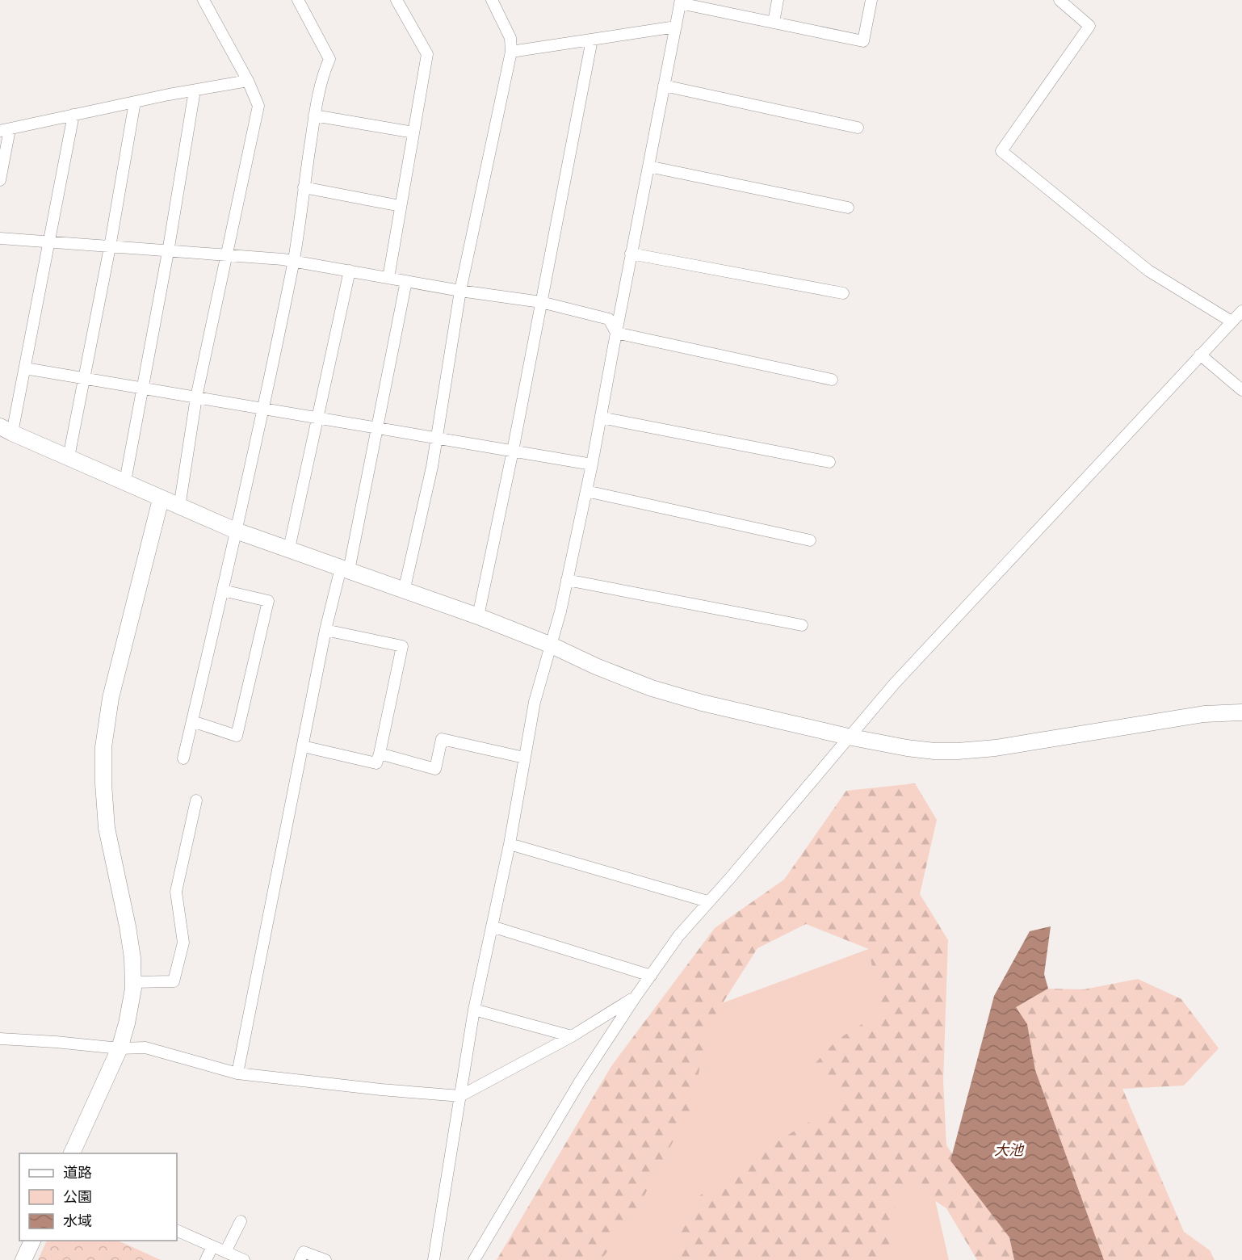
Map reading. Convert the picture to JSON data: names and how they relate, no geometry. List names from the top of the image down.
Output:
{
  "water": ["大池"],
  "legend": ["道路", "公園", "水域"]
}
